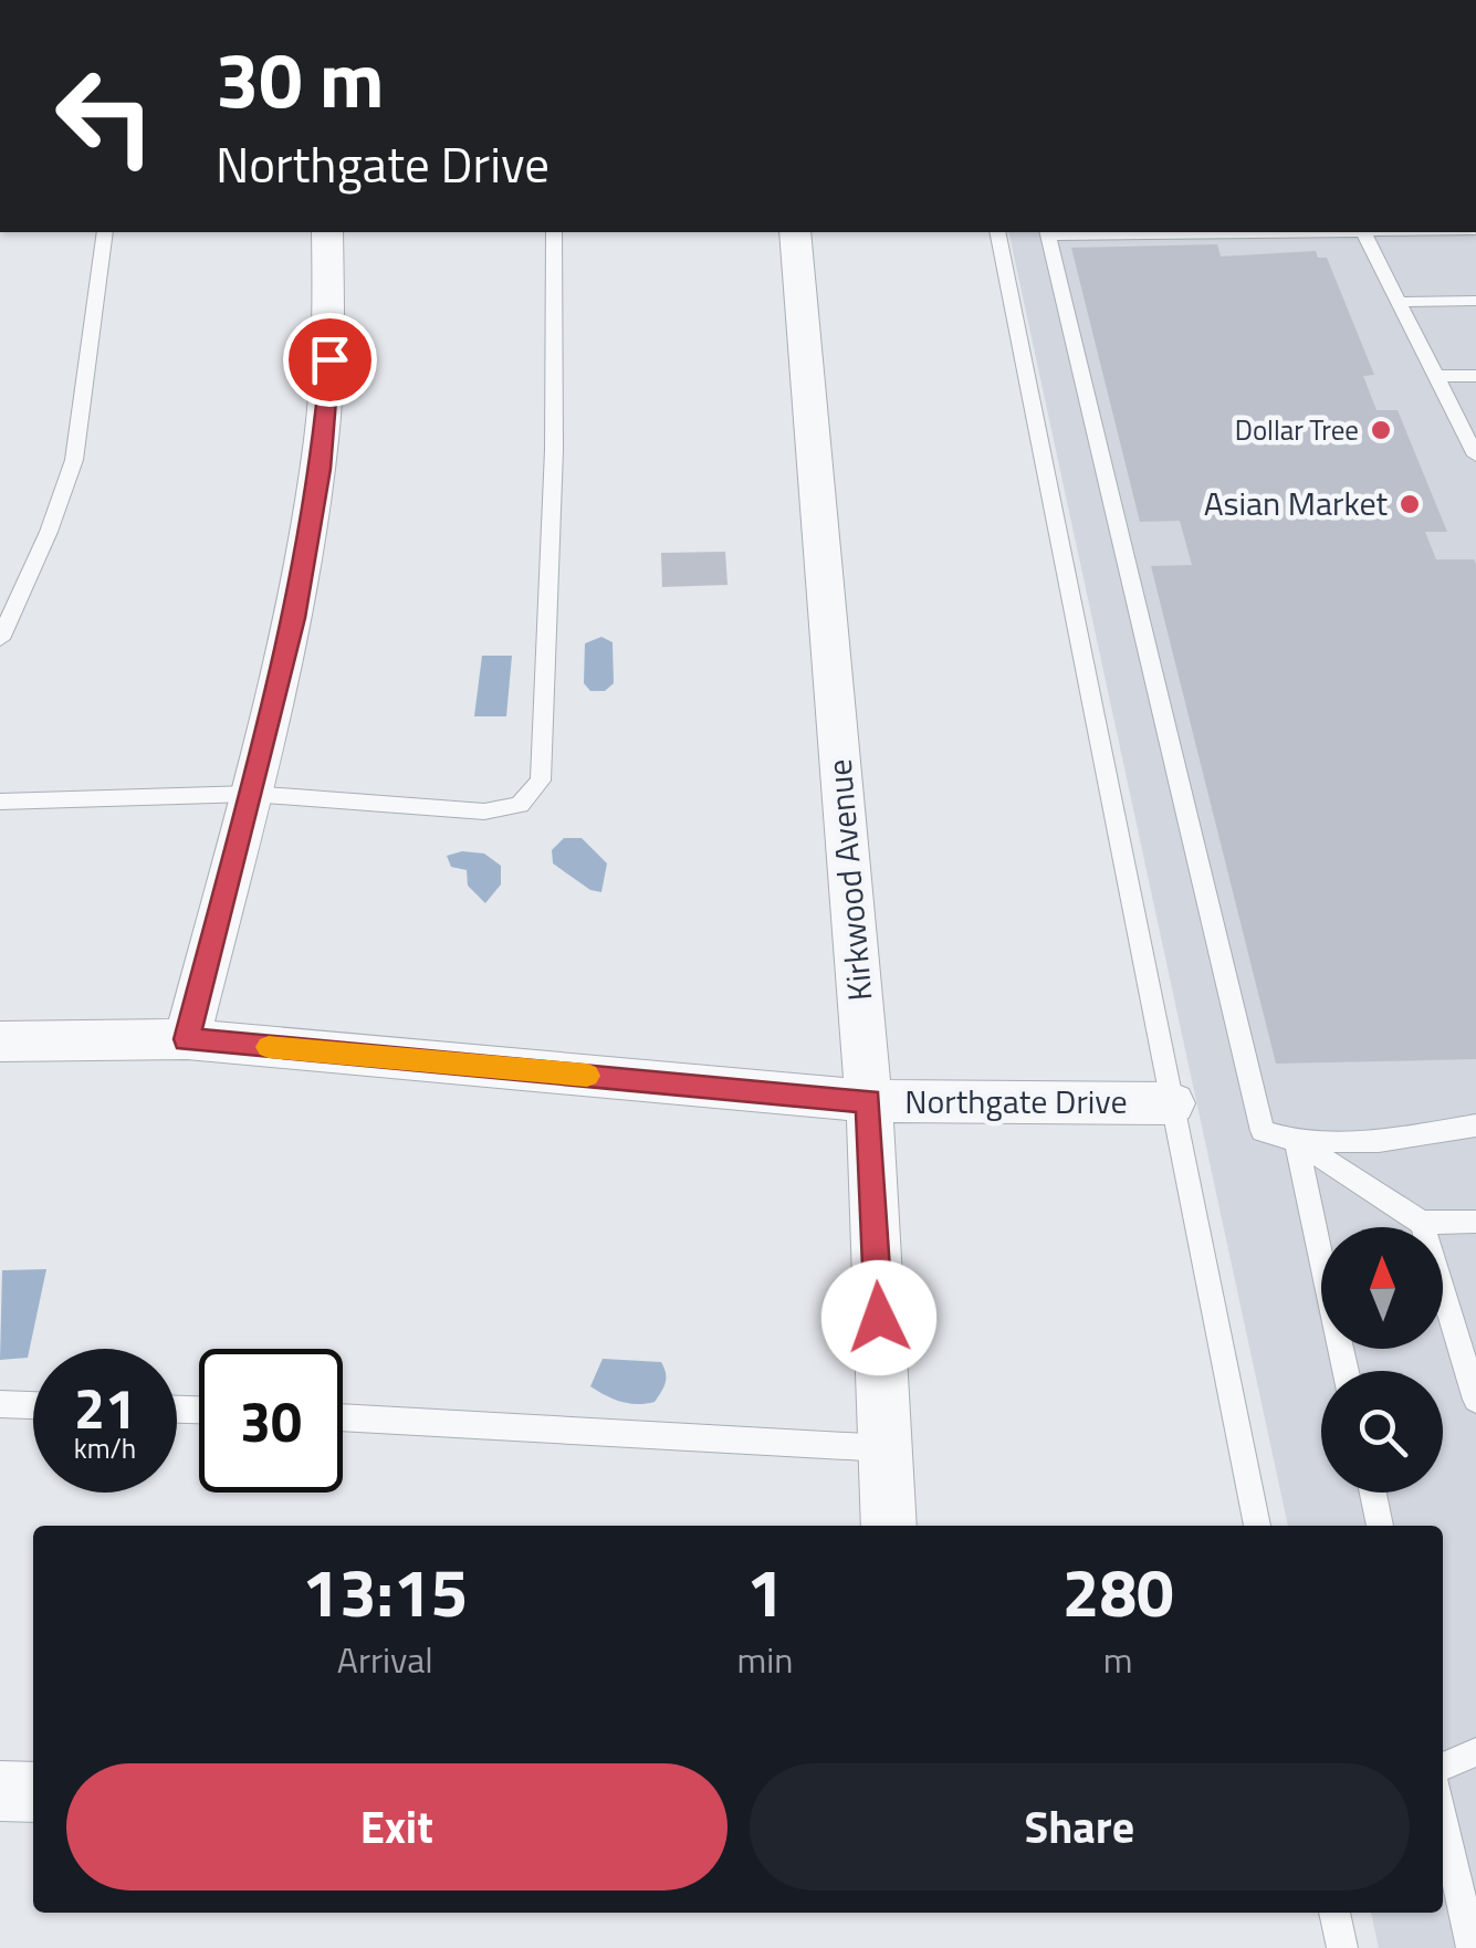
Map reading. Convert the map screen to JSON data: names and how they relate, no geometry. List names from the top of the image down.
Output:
{
  "streets": {
    "street": ["Kirkwood Avenue", "Northgate Drive"]
  },
  "crossings": [
    ["Kirkwood Avenue", "Northgate Drive"]
  ],
  "places": ["Dollar Tree", "Asian Market"],
  "north": "top",
  "page": {
    "turn": ["30 m", "Northgate Drive"],
    "speed": "21 km/h",
    "limit": "30",
    "eta": [
      "13:15",
      "Arrival",
      "1",
      "min",
      "280",
      "m"
    ],
    "buttons": ["Exit", "Share"]
  }
}
